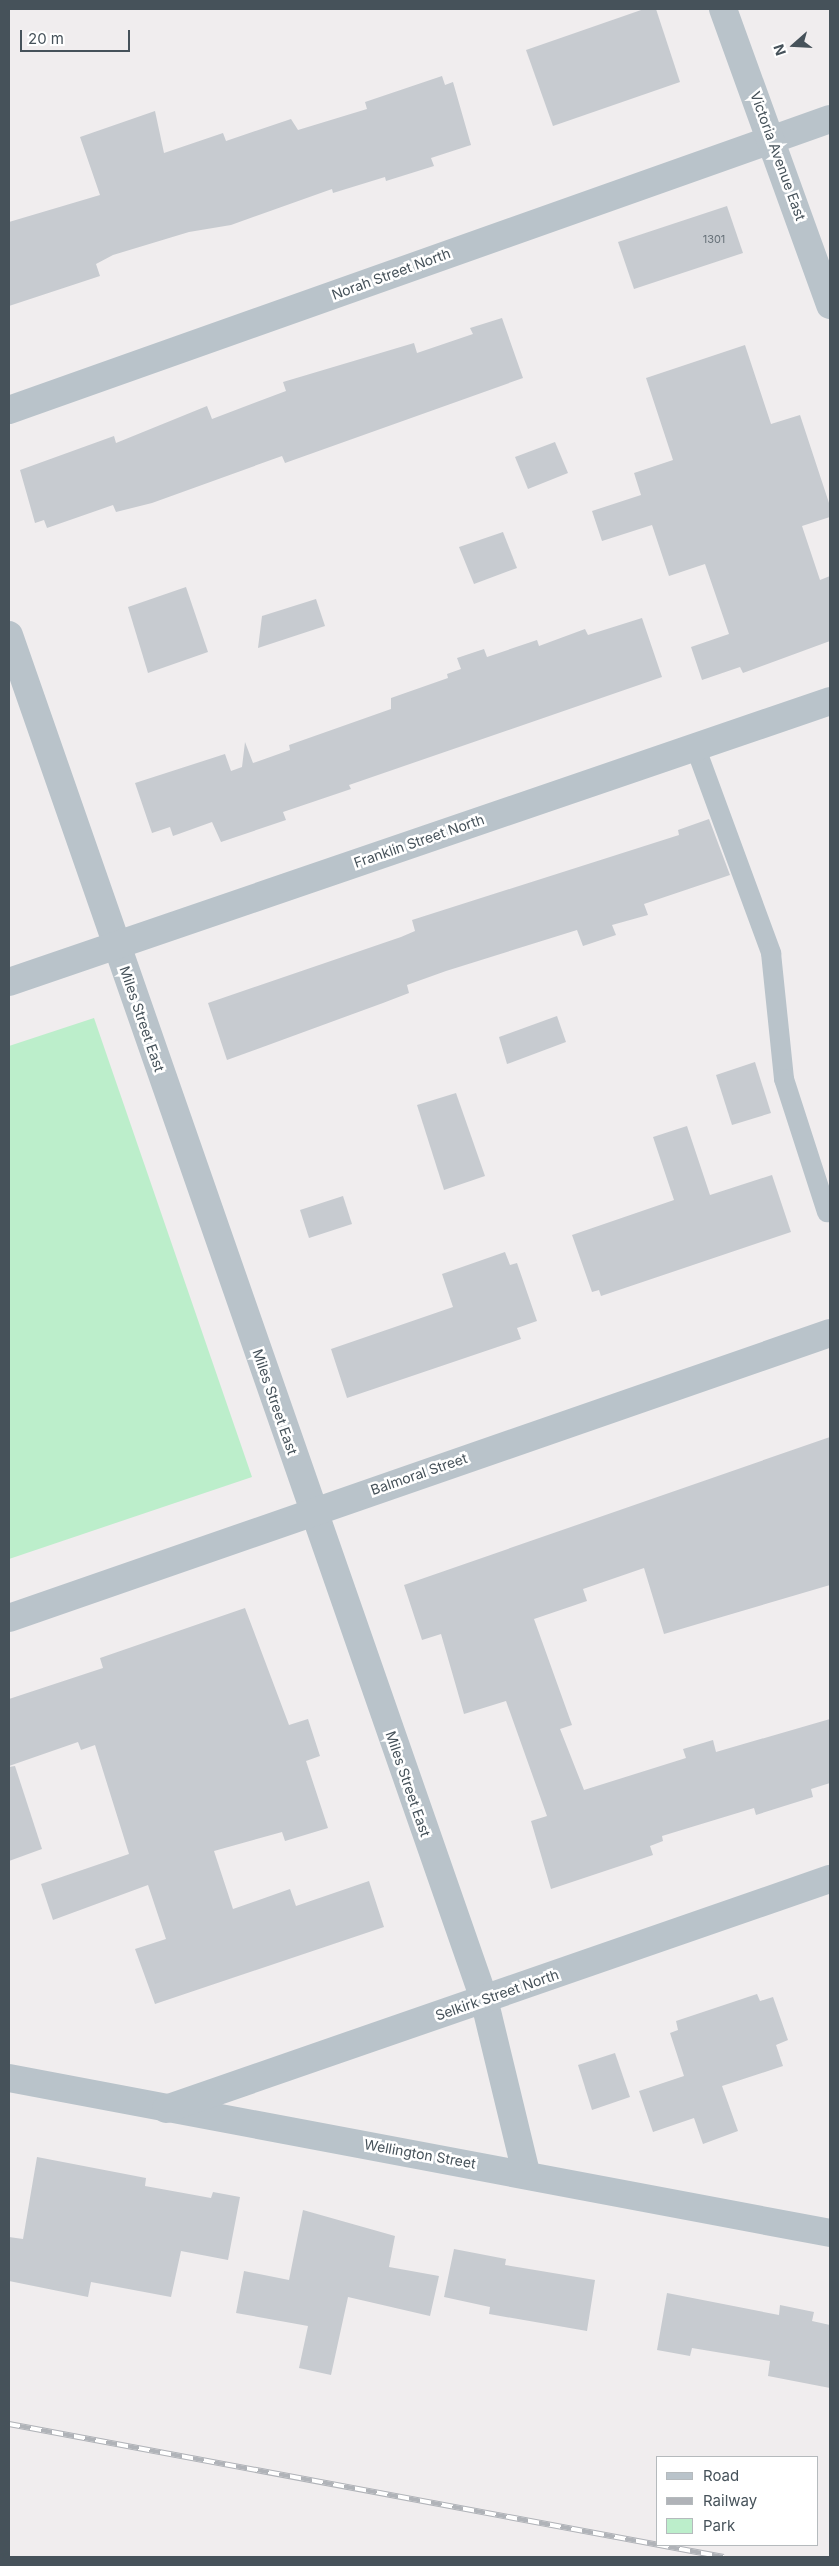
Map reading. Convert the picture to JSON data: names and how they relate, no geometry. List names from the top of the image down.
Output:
{
  "streets": {
    "street": [
      "Victoria Avenue East",
      "Norah Street North",
      "Franklin Street North",
      "Miles Street East",
      "Balmoral Street",
      "Selkirk Street North",
      "Wellington Street"
    ]
  },
  "crossings": [
    ["Victoria Avenue East", "Norah Street North"],
    ["Franklin Street North", "Miles Street East"],
    ["Miles Street East", "Balmoral Street"],
    ["Miles Street East", "Selkirk Street North"],
    ["Miles Street East", "Wellington Street"],
    ["Selkirk Street North", "Wellington Street"]
  ],
  "house_numbers": ["1301"],
  "legend": ["Road", "Railway", "Park"],
  "scale_bar": "20 m",
  "north": "left"
}
